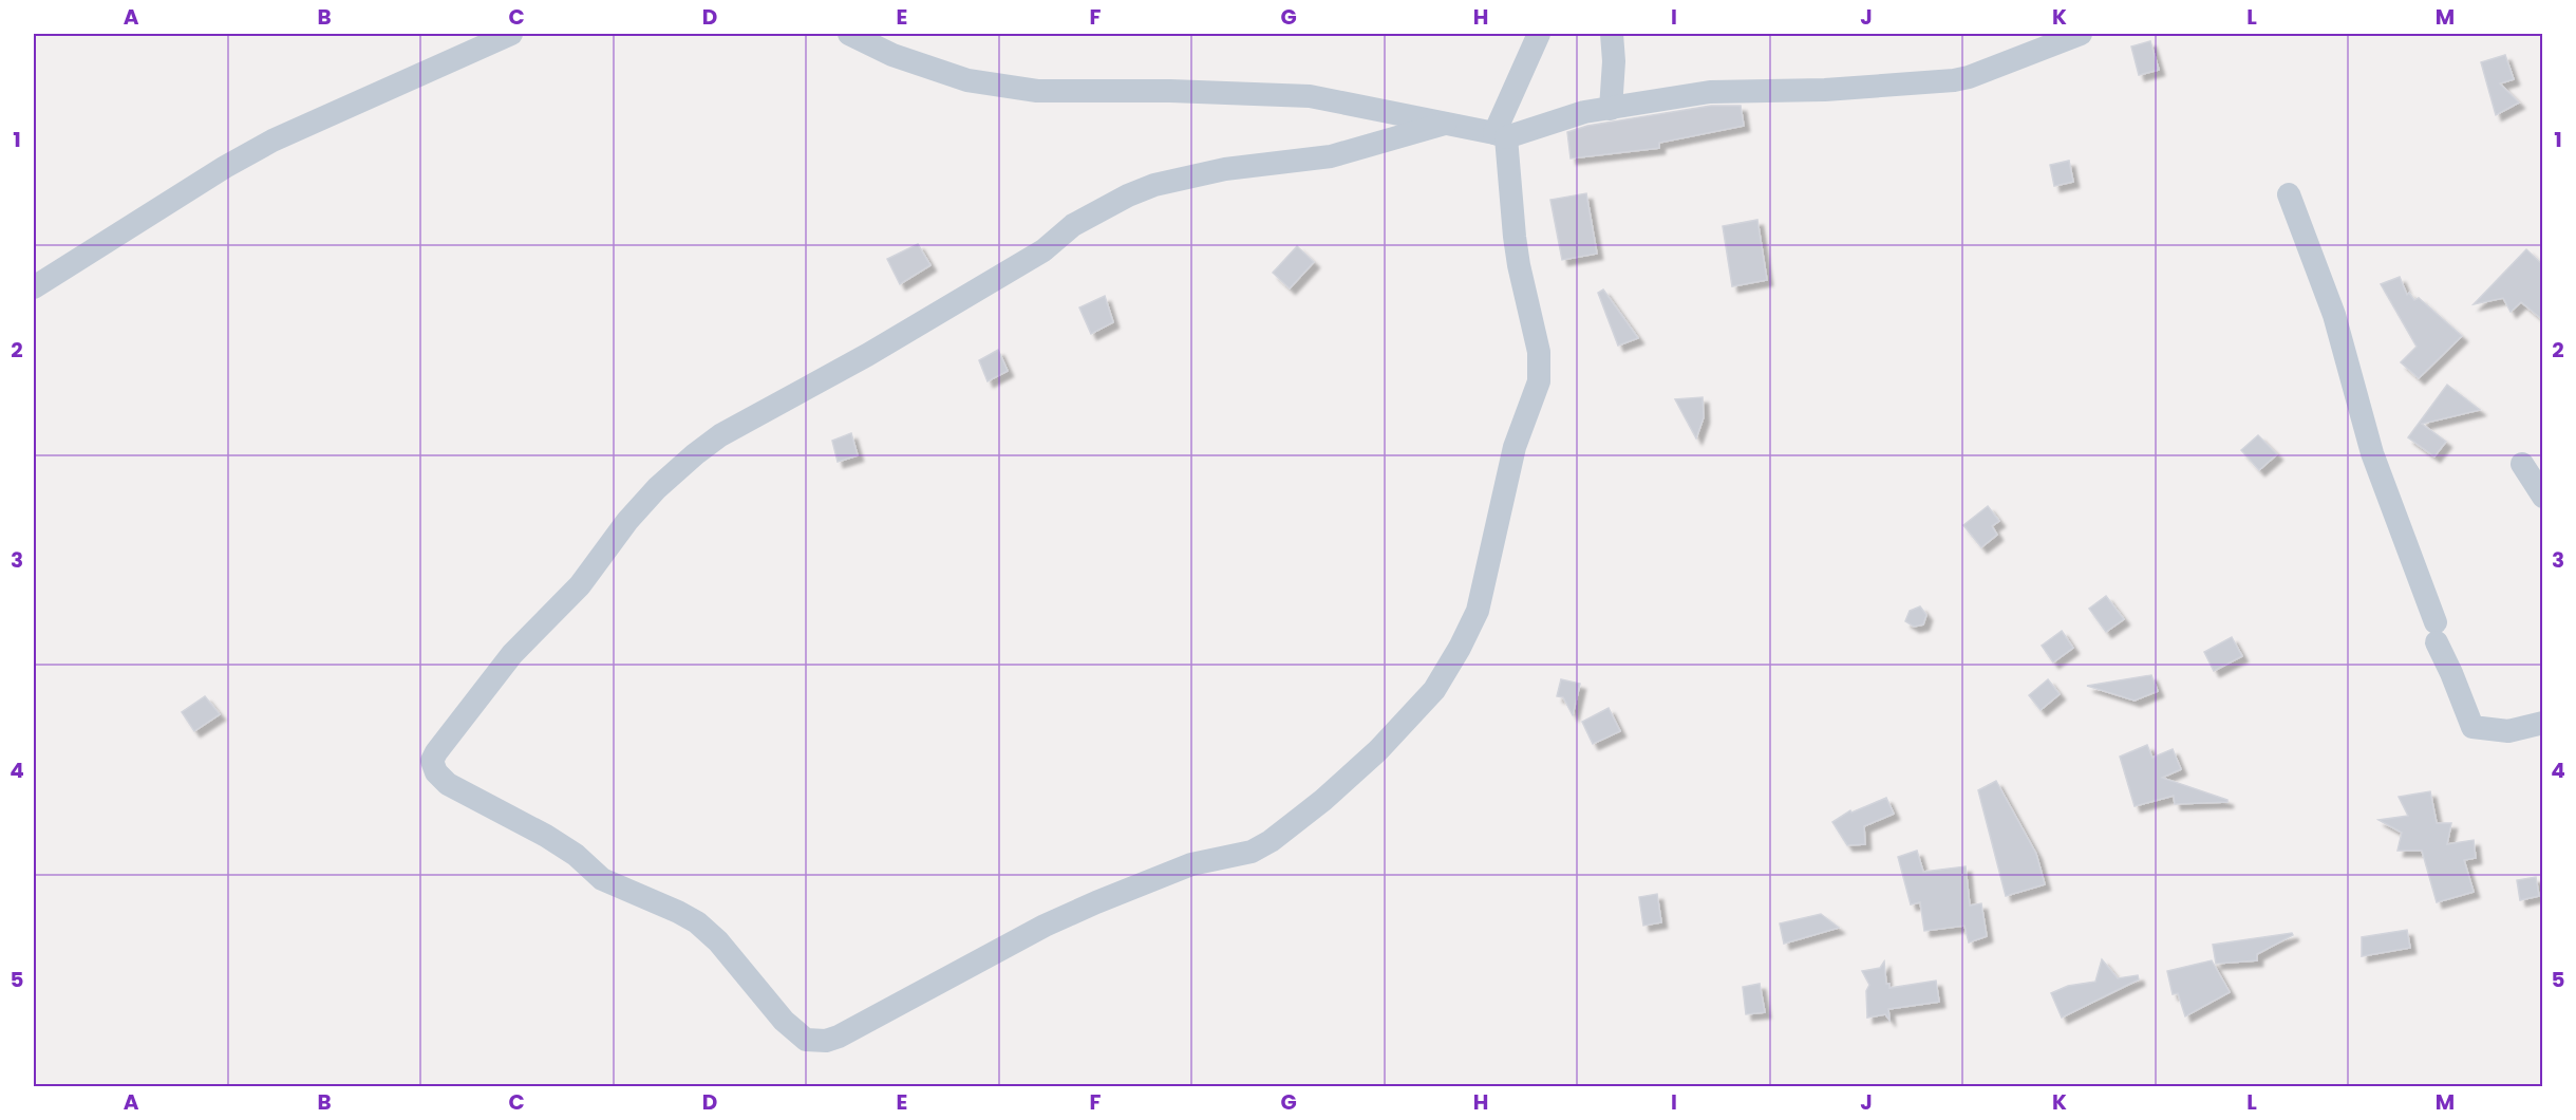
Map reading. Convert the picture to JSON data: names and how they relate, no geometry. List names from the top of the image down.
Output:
{
  "grid": {
    "columns": [
      "A",
      "B",
      "C",
      "D",
      "E",
      "F",
      "G",
      "H",
      "I",
      "J",
      "K",
      "L",
      "M"
    ],
    "rows": [
      "1",
      "2",
      "3",
      "4",
      "5"
    ]
  }
}
